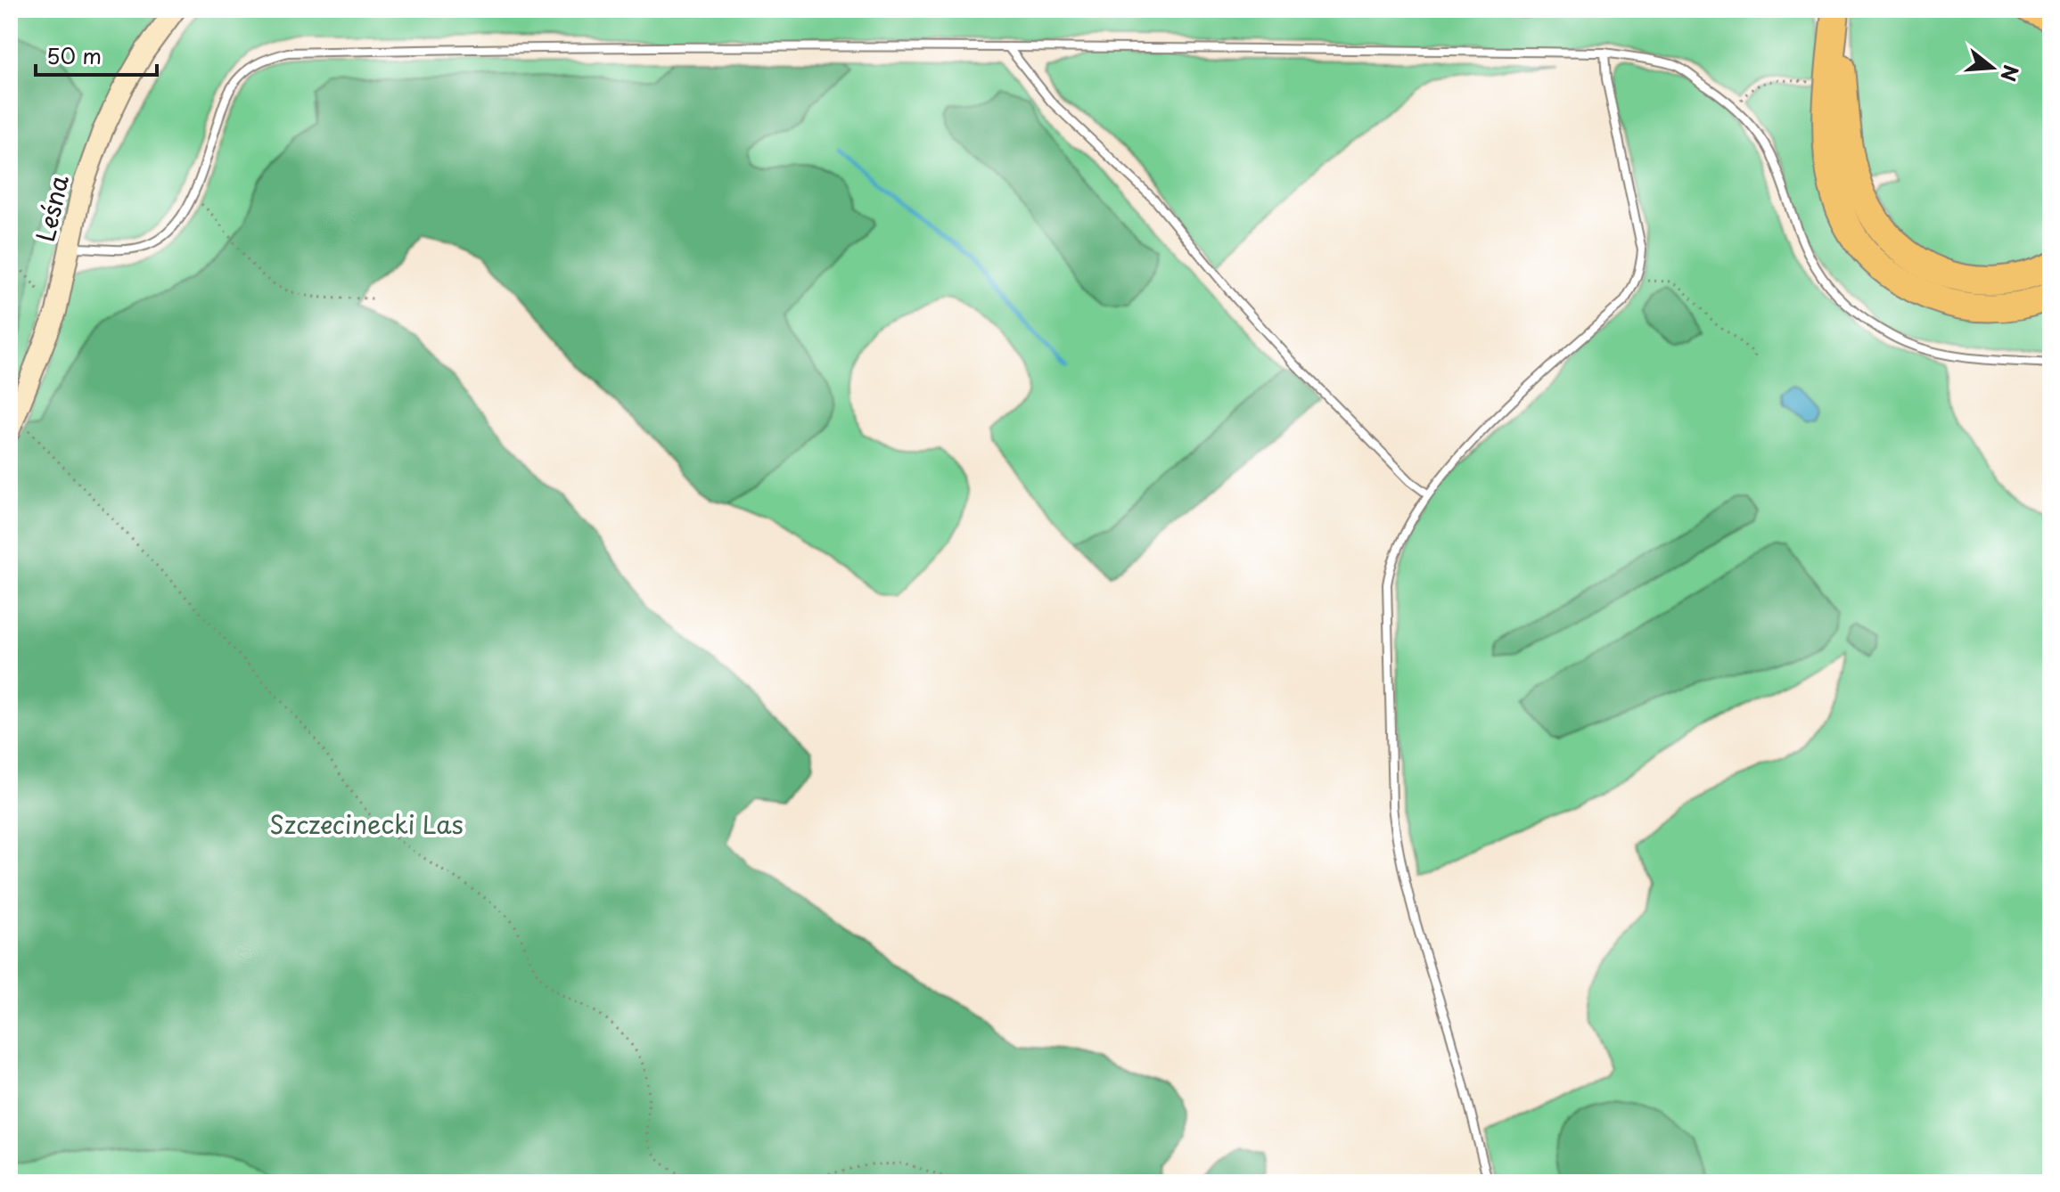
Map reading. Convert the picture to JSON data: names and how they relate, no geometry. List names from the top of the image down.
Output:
{
  "streets": {
    "street": ["Leśna"]
  },
  "parks": ["Szczecinecki Las"],
  "scale_bar": "50 m",
  "north": "right"
}
